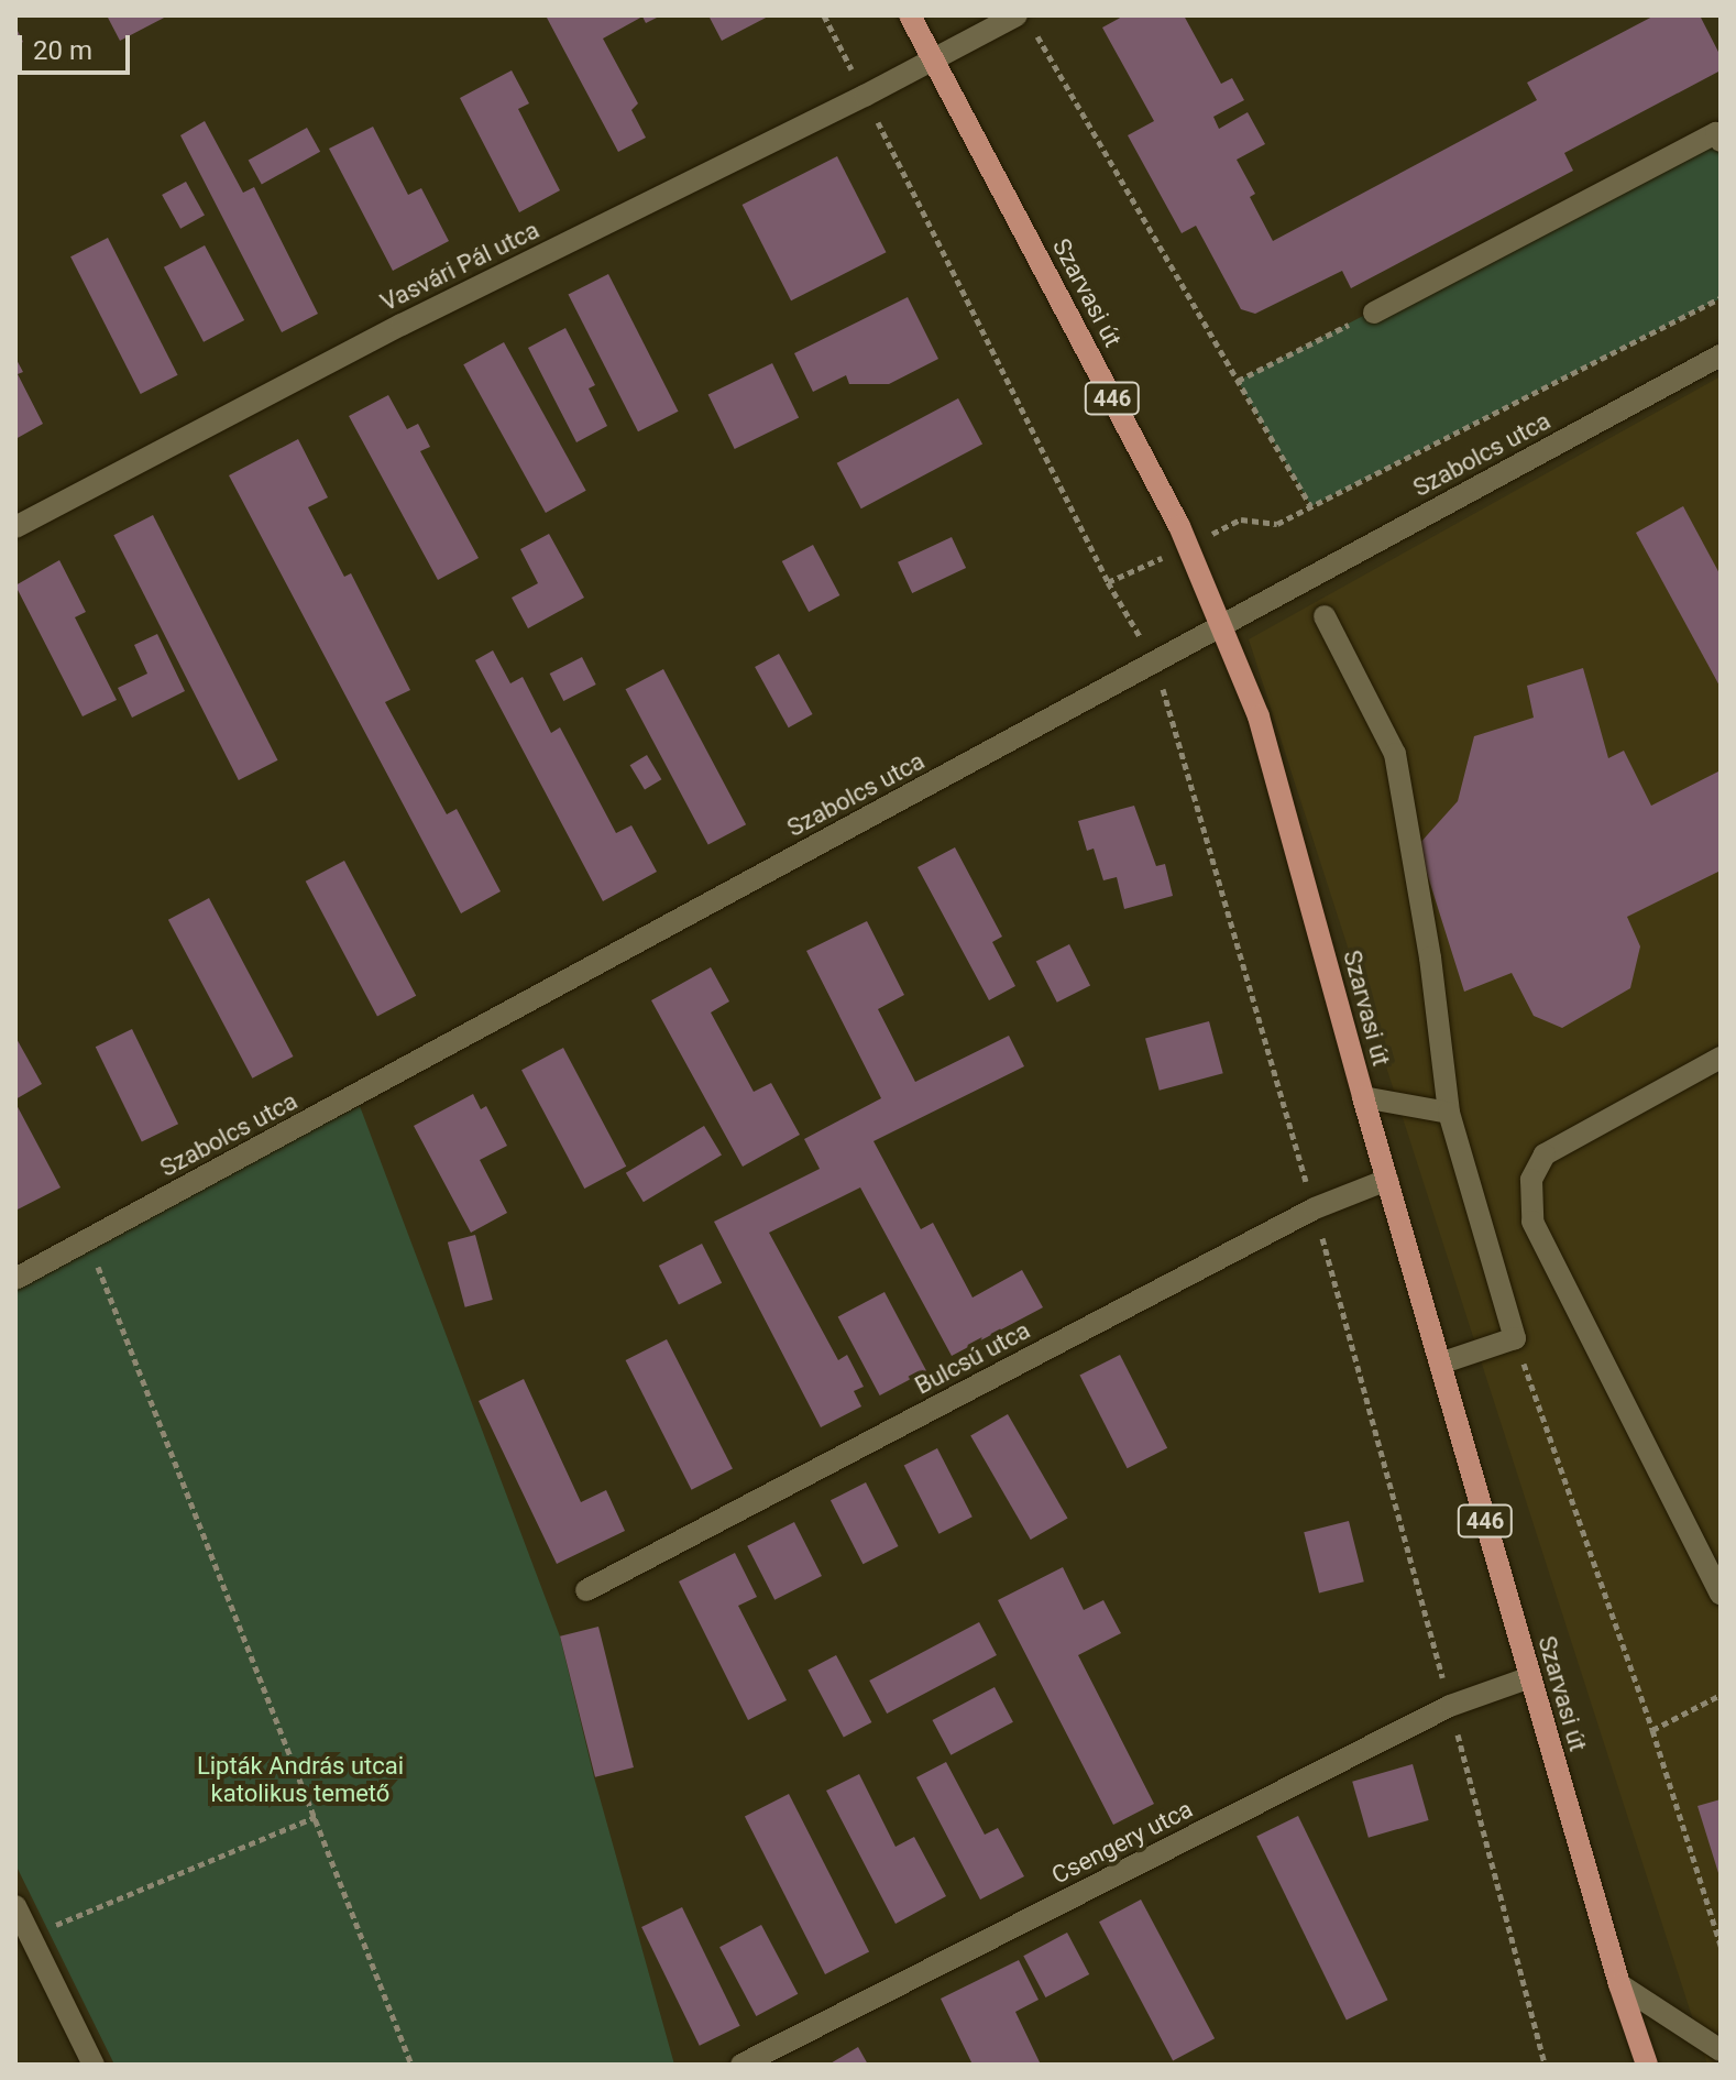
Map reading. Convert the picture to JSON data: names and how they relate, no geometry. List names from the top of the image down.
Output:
{
  "streets": {
    "main road": ["Szarvasi út", "446"],
    "street": [
      "Vasvári Pál utca",
      "Szabolcs utca",
      "Bulcsú utca",
      "Csengery utca"
    ]
  },
  "crossings": [
    ["Vasvári Pál utca", "Szarvasi út"],
    ["Szarvasi út", "Szabolcs utca"],
    ["Szarvasi út", "Bulcsú utca"],
    ["Szarvasi út", "Csengery utca"]
  ],
  "parks": ["Lipták András utcai katolikus temető"],
  "scale_bar": "20 m"
}
